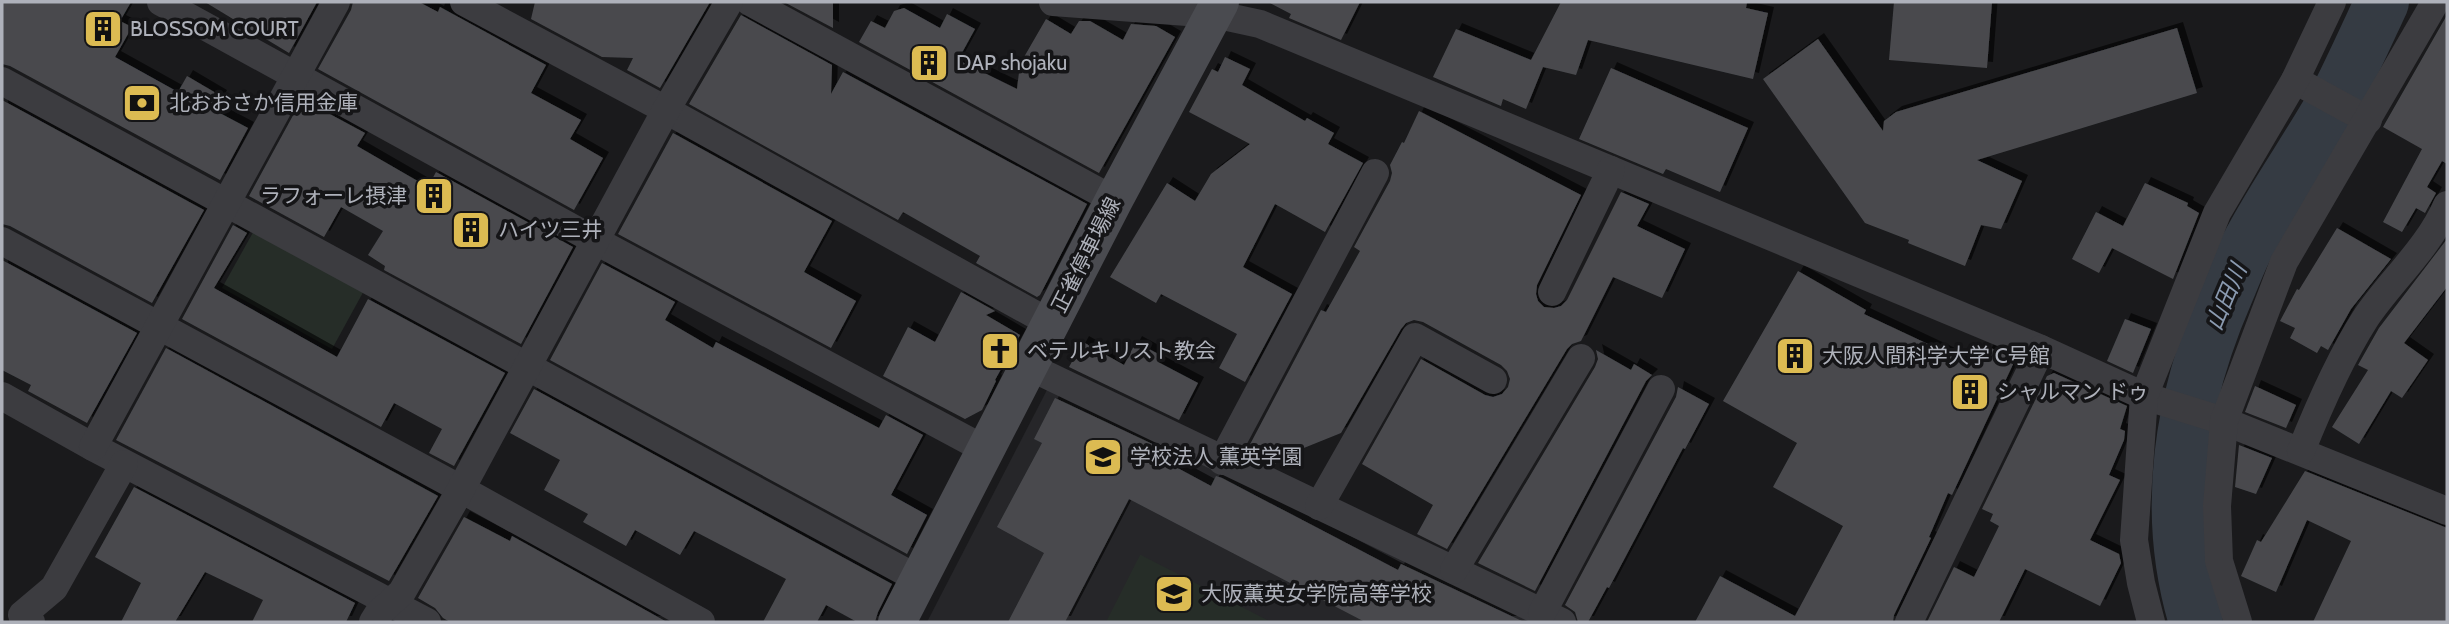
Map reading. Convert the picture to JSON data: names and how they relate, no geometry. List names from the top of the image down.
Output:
{
  "streets": {
    "main road": ["正雀停車場線"]
  },
  "water": ["山田川"],
  "places": {
    "building": [
      "BLOSSOM COURT",
      "DAP shojaku",
      "ラフォーレ摂津",
      "ハイツ三井",
      "大阪人間科学大学 C号館",
      "シャルマン ドゥ"
    ],
    "bank": ["北おおさか信用金庫"],
    "church": ["ベテルキリスト教会"],
    "school or university": ["学校法人 薫英学園", "大阪薫英女学院高等学校"]
  }
}
